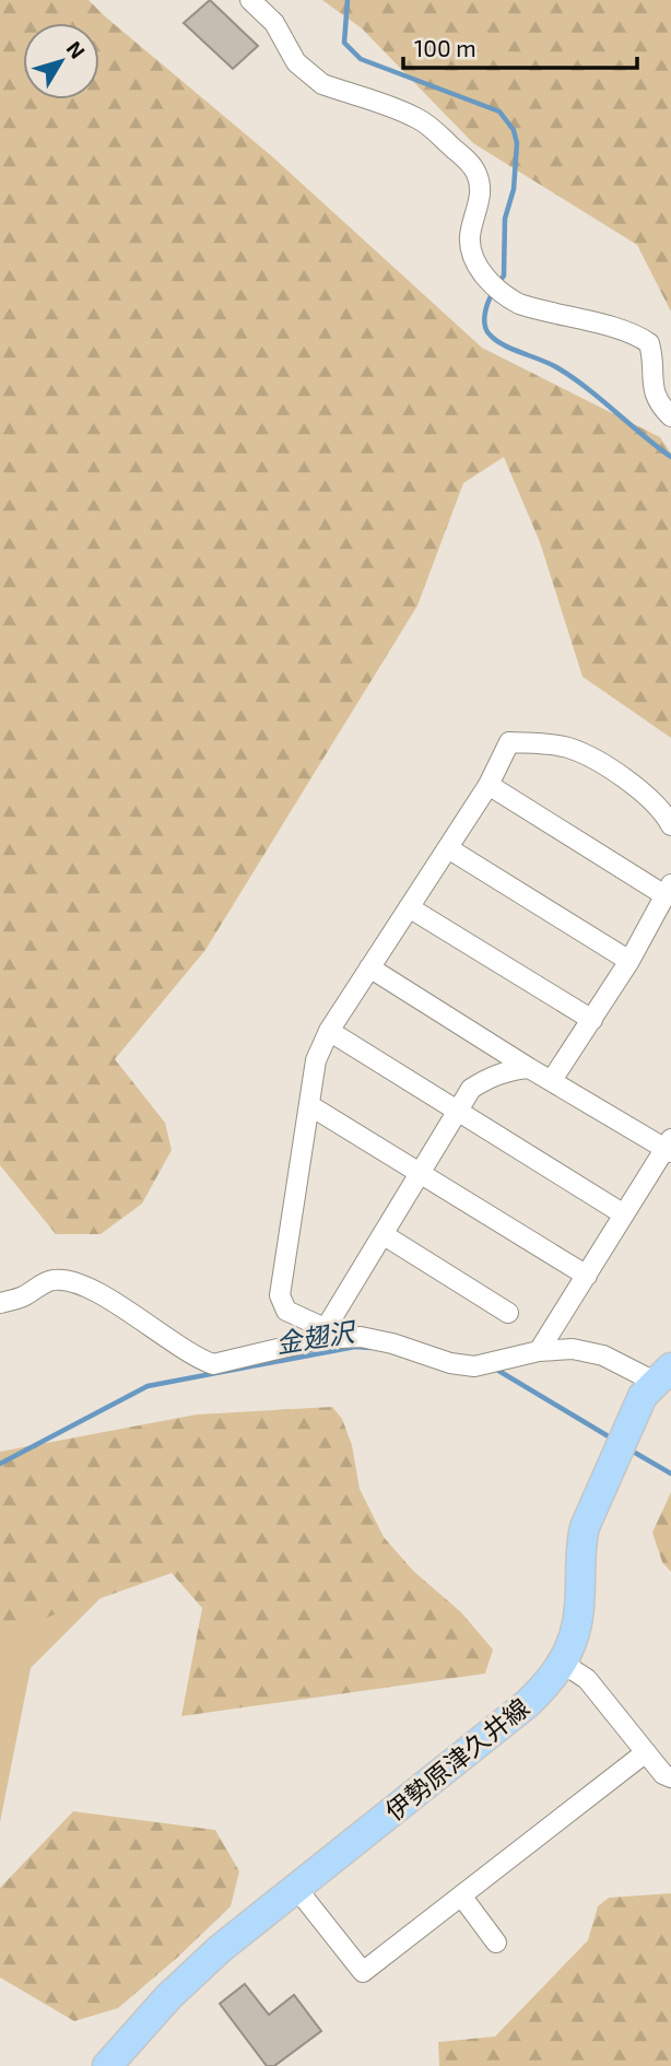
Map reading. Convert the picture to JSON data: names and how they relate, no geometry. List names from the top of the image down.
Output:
{
  "streets": {
    "main road": ["伊勢原津久井線"]
  },
  "water": ["金翅沢"],
  "scale_bar": "100 m",
  "north": "top right"
}
